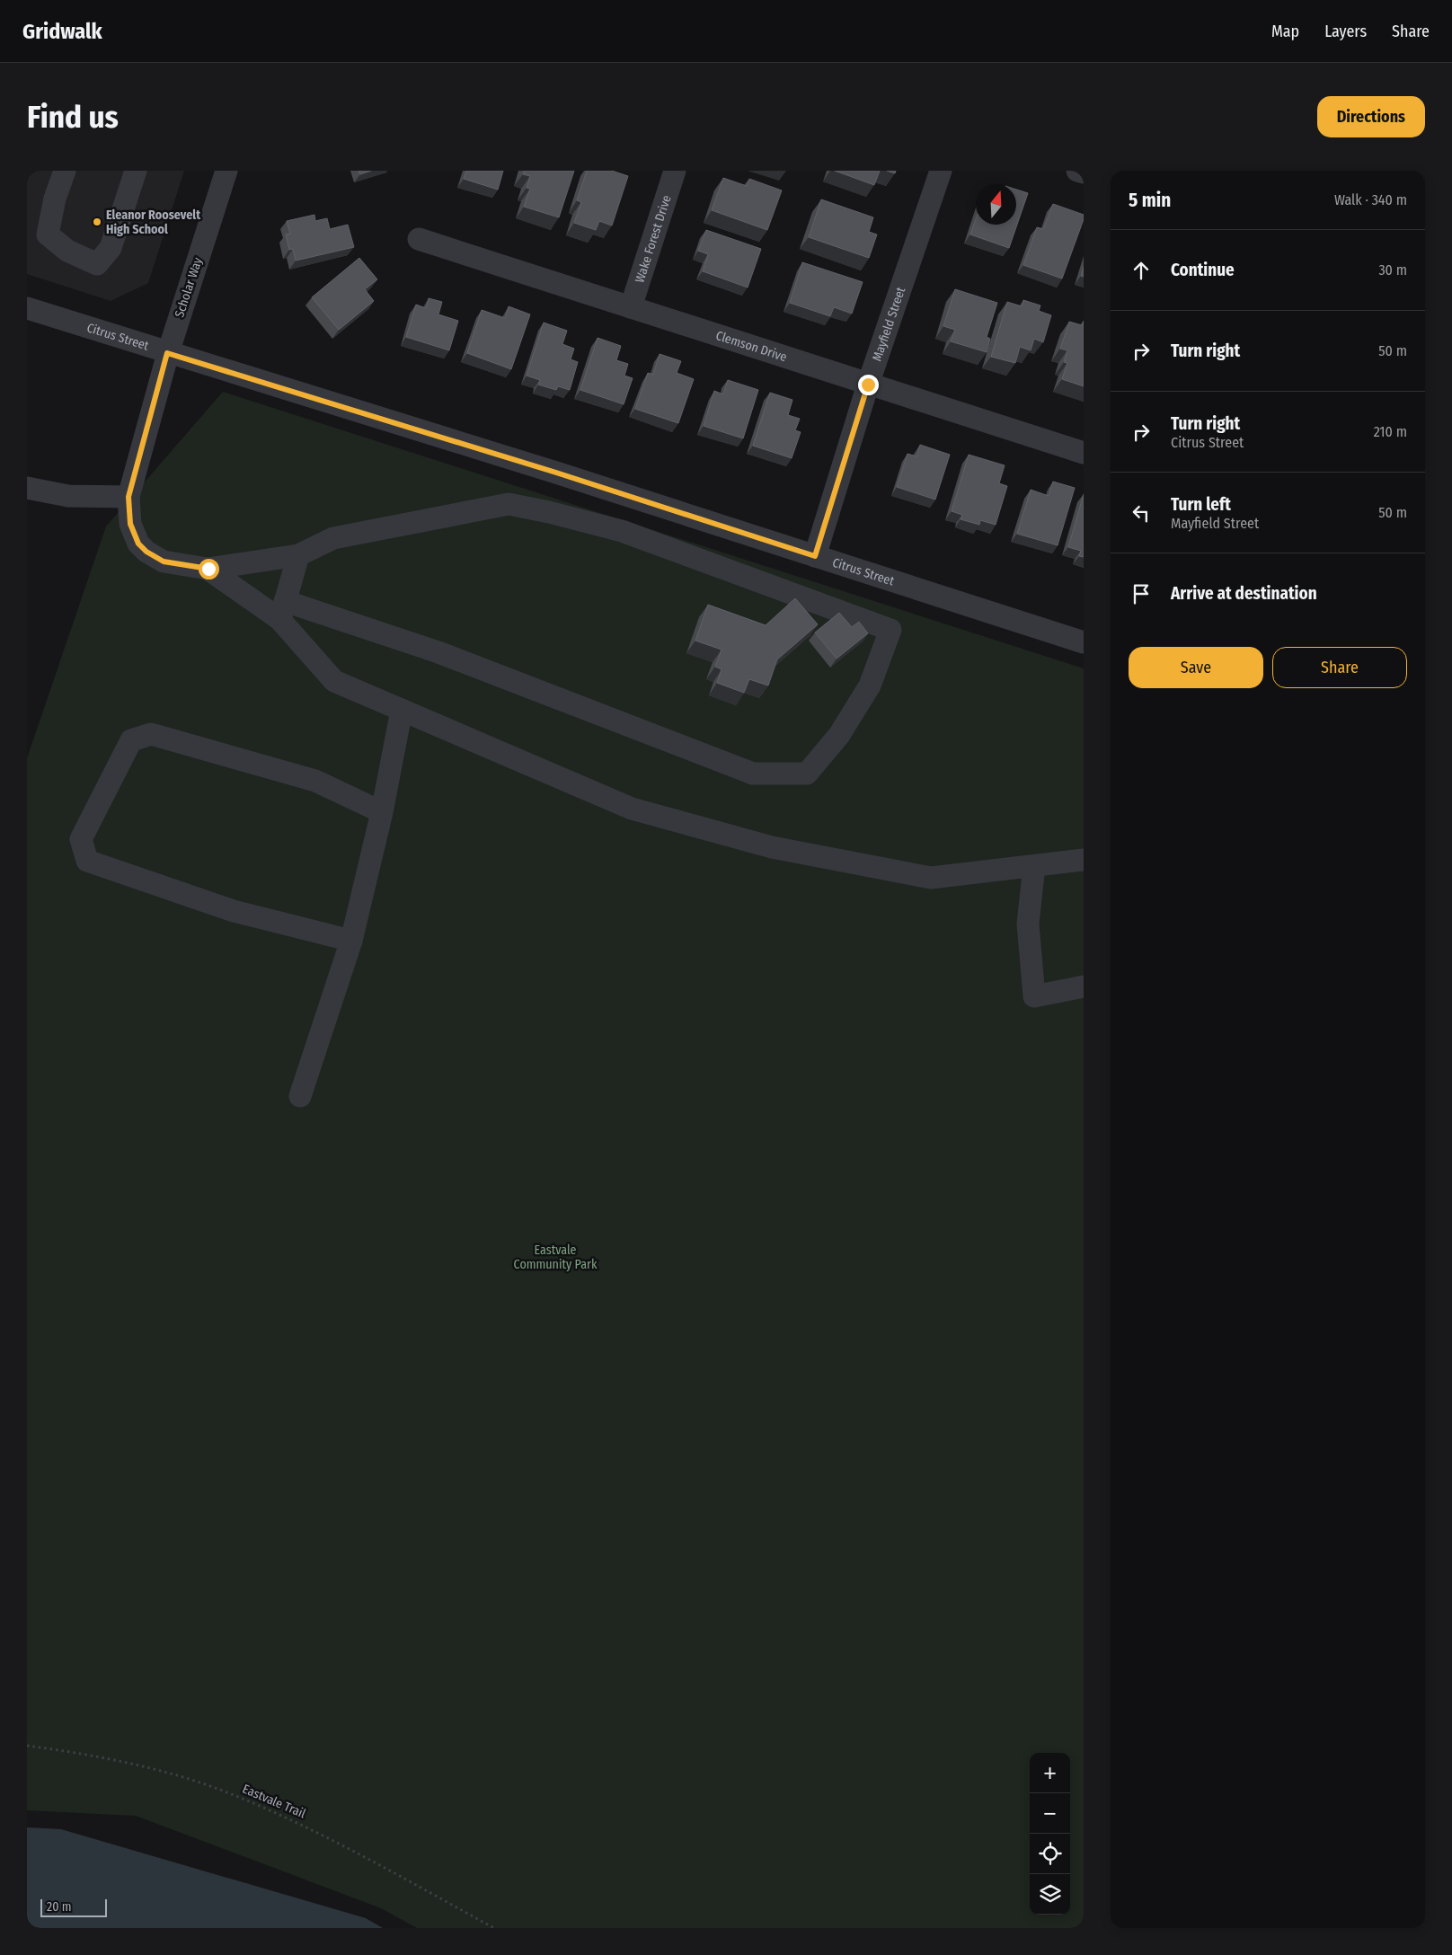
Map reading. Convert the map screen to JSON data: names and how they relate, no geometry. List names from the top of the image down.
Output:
{
  "streets": {
    "street": [
      "Wake Forest Drive",
      "Scholar Way",
      "Mayfield Street",
      "Citrus Street",
      "Clemson Drive"
    ],
    "path": ["Eastvale Trail"]
  },
  "crossings": [
    ["Wake Forest Drive", "Clemson Drive"],
    ["Scholar Way", "Citrus Street"],
    ["Mayfield Street", "Citrus Street"],
    ["Mayfield Street", "Clemson Drive"]
  ],
  "parks": ["Eastvale Community Park"],
  "places": ["Eleanor Roosevelt High School"],
  "scale_bar": "20 m",
  "north": "top",
  "page": {
    "header": "Gridwalk",
    "nav": ["Map", "Layers", "Share"],
    "buttons": [
      "Directions",
      ["Save", "Share"]
    ],
    "title": "Find us",
    "heading": ["5 min", "Walk · 340 m"],
    "list": [
      ["Continue", "30 m"],
      ["Turn right", "50 m"],
      ["Turn right", "Citrus Street", "210 m"],
      ["Turn left", "Mayfield Street", "50 m"],
      "Arrive at destination"
    ],
    "map_buttons": ["+", "−"],
    "scale": "20 m"
  }
}
